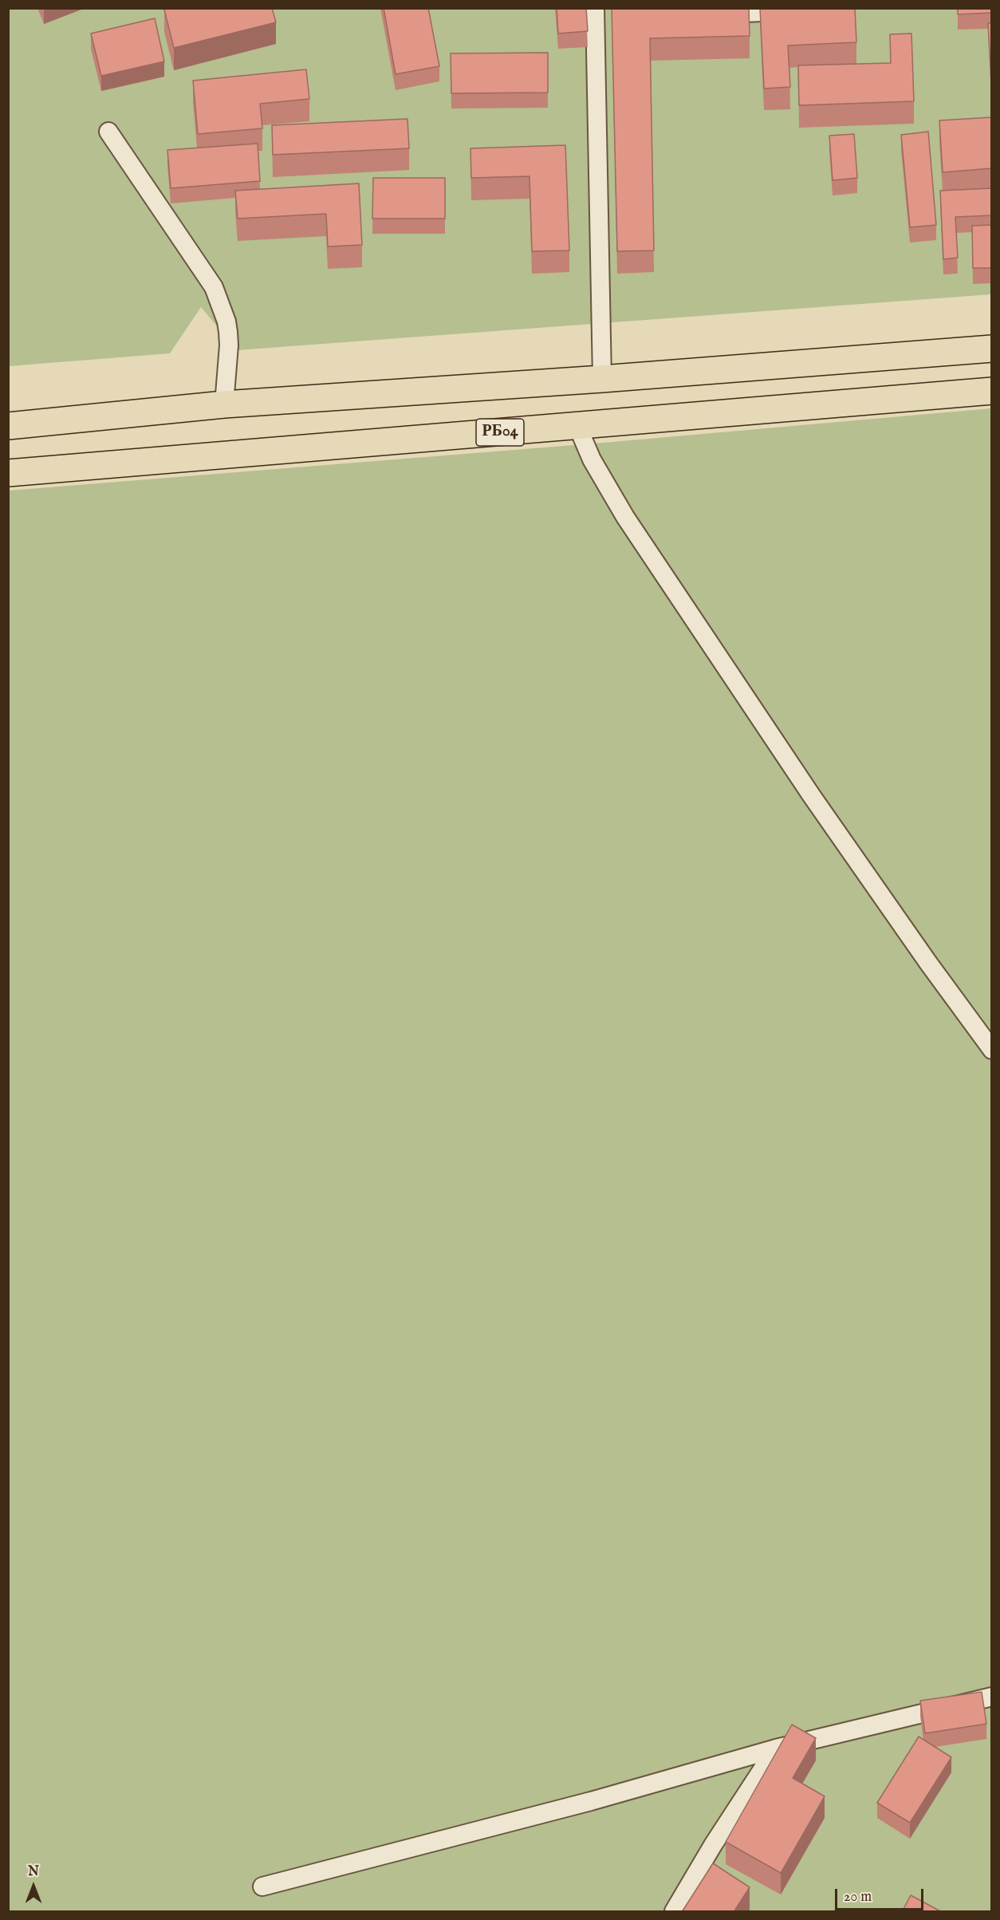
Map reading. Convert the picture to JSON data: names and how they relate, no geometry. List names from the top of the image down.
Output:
{
  "streets": {
    "highway": ["РБ04"]
  },
  "scale_bar": "20 m",
  "north": "top"
}
